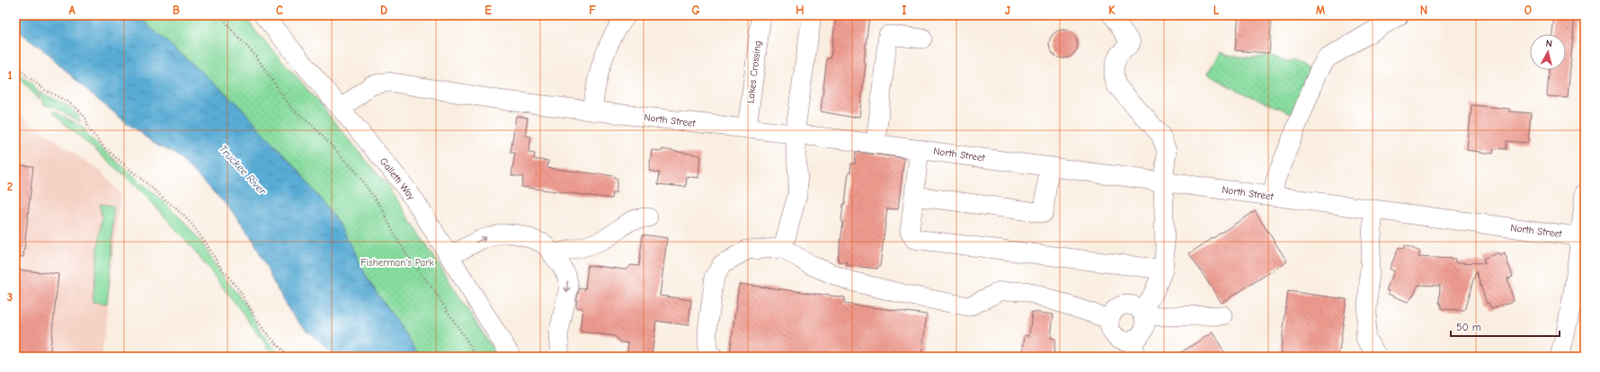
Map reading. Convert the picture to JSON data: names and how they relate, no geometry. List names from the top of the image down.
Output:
{
  "streets": {
    "street": ["Lakes Crossing", "North Street", "Galletti Way"]
  },
  "crossings": [
    ["Lakes Crossing", "North Street"],
    ["North Street", "Galletti Way"]
  ],
  "water": ["Truckee River"],
  "parks": ["Fisherman's Park"],
  "scale_bar": "50 m",
  "north": "top",
  "grid": {
    "columns": [
      "A",
      "B",
      "C",
      "D",
      "E",
      "F",
      "G",
      "H",
      "I",
      "J",
      "K",
      "L",
      "M",
      "N",
      "O"
    ],
    "rows": ["1", "2", "3"]
  }
}
